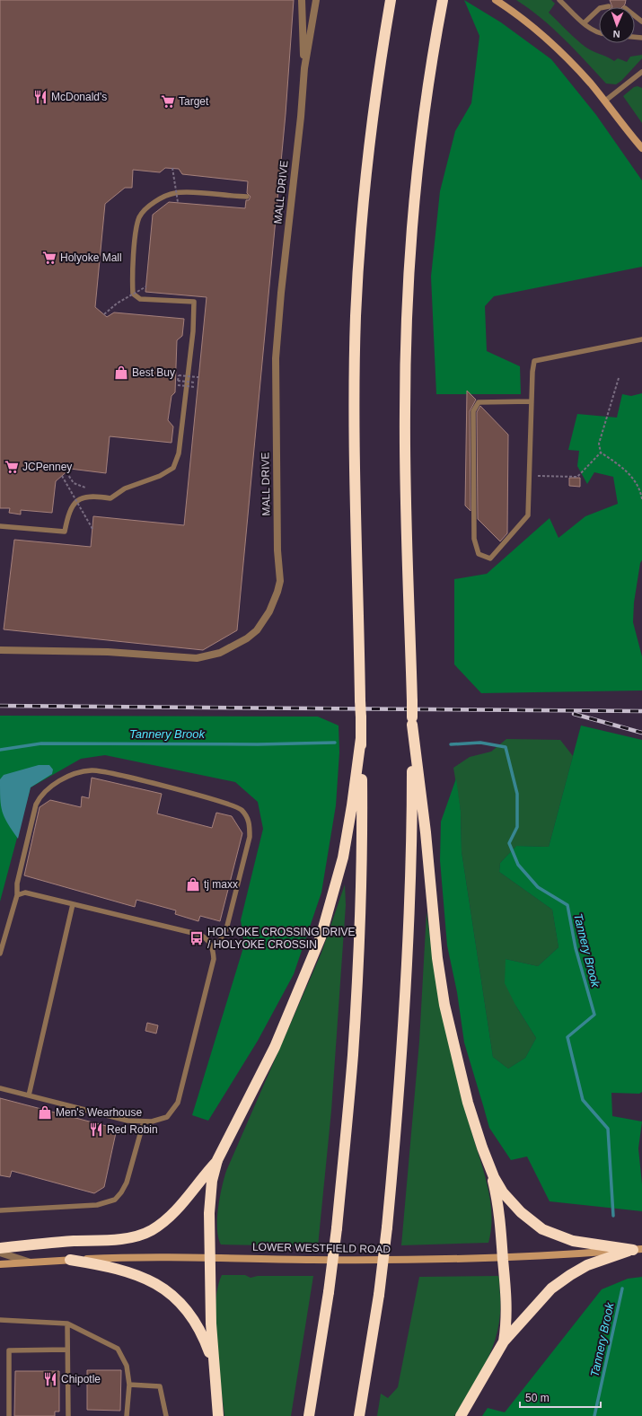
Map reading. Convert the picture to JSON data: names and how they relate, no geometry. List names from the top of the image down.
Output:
{
  "streets": {
    "main road": ["LOWER WESTFIELD ROAD"],
    "street": ["MALL DRIVE"]
  },
  "water": ["Tannery Brook"],
  "places": {
    "restaurant": ["McDonald's", "Red Robin", "Chipotle"],
    "supermarket": ["Target", "Holyoke Mall", "JCPenney"],
    "shop": ["Best Buy", "tj maxx", "Men's Wearhouse"],
    "bus stop": ["HOLYOKE CROSSING DRIVE / HOLYOKE CROSSIN"]
  },
  "scale_bar": "50 m",
  "north": "bottom"
}
